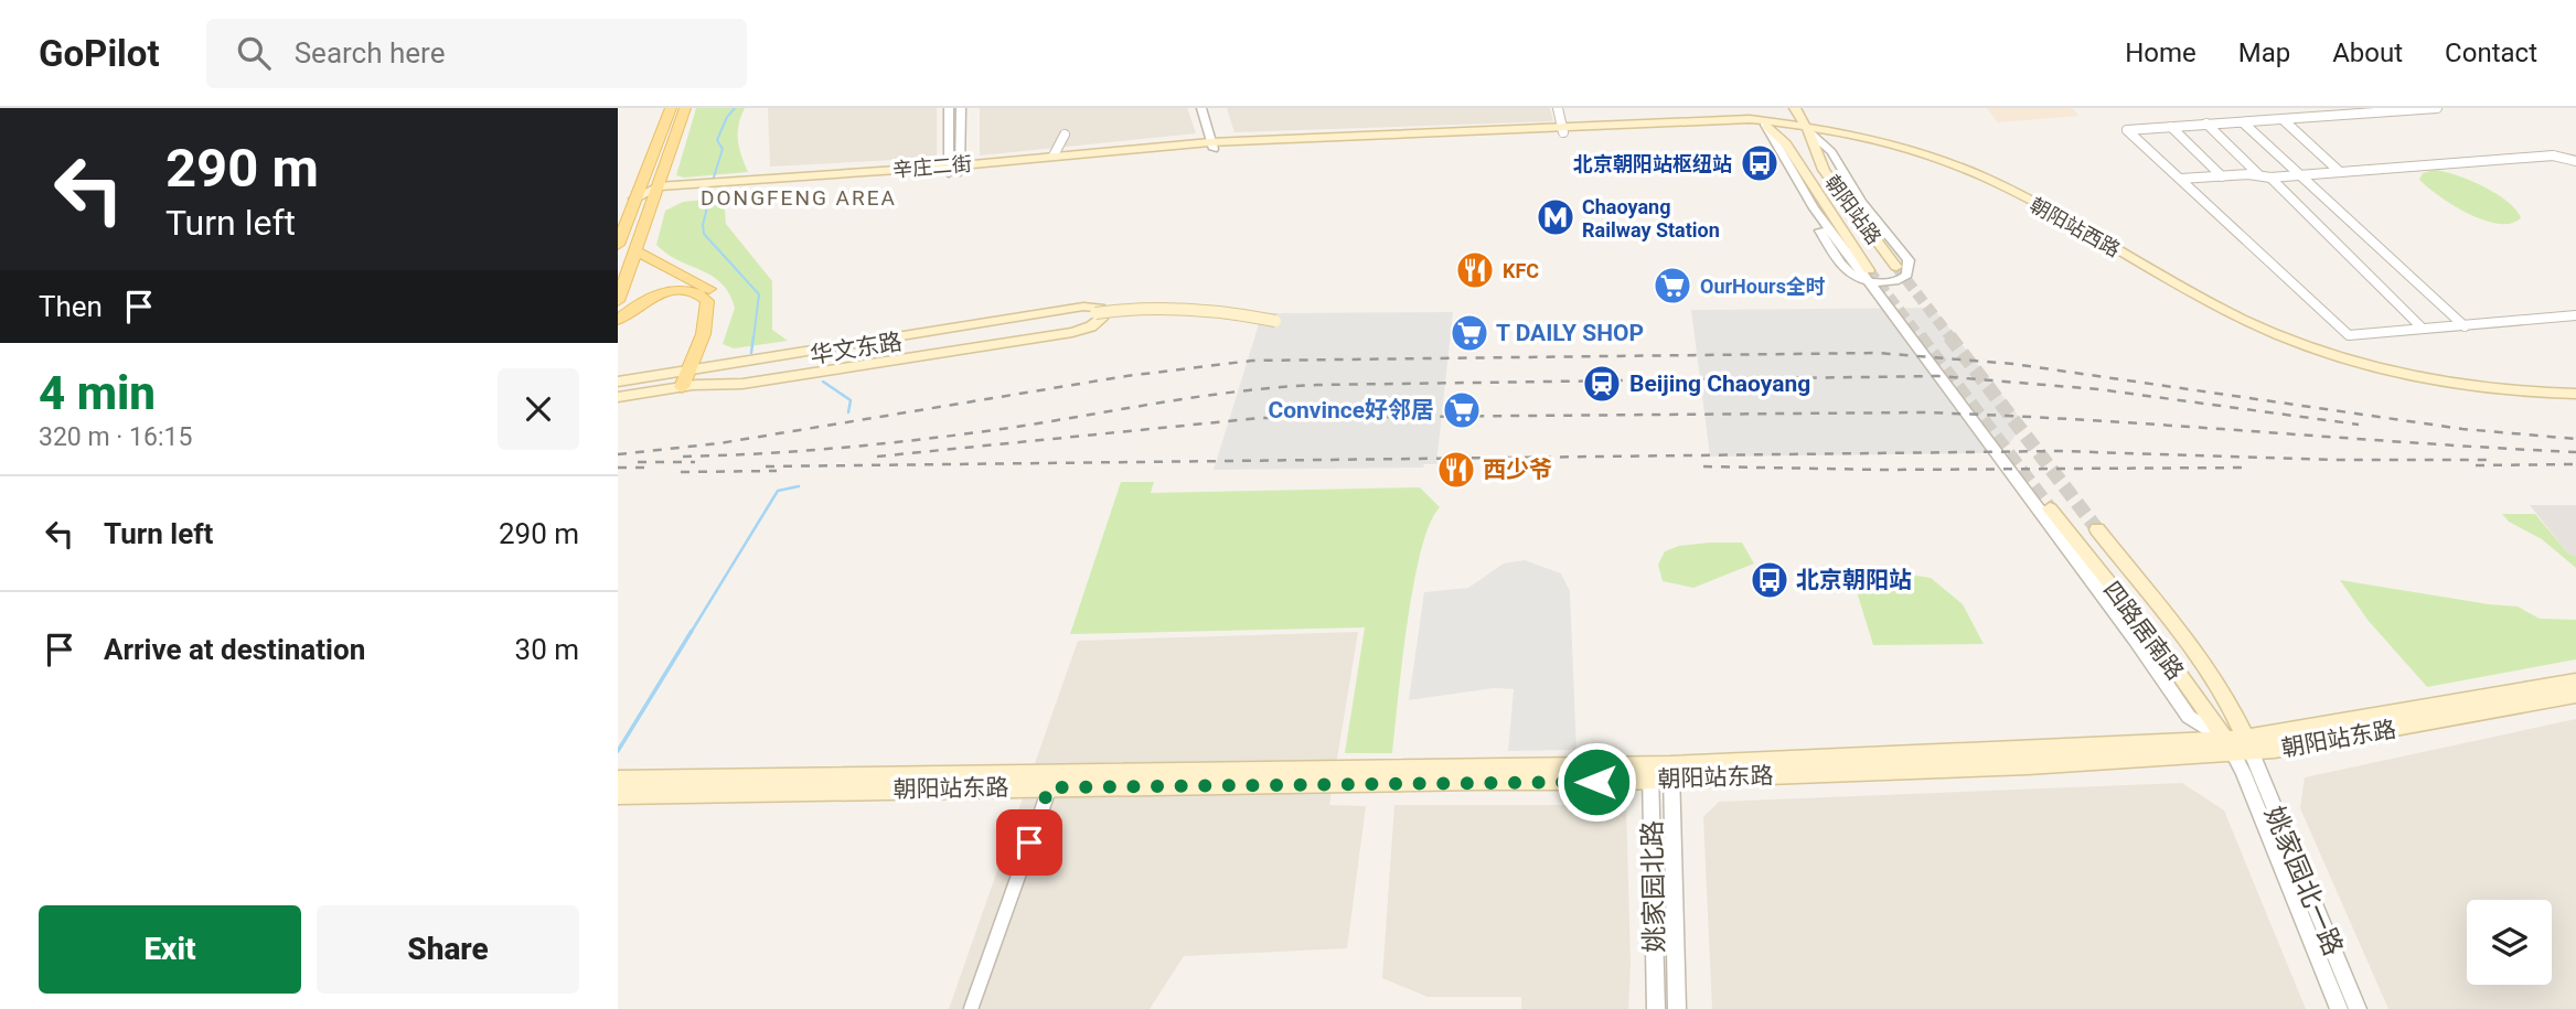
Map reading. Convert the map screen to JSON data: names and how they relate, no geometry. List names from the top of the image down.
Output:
{
  "streets": {
    "main road": [
      "辛庄二街",
      "朝阳站路",
      "朝阳站西路",
      "华文东路",
      "四路居南路",
      "朝阳站东路"
    ],
    "street": ["姚家园北一路", "姚家园北路"]
  },
  "crossings": [
    ["辛庄二街", "朝阳站西路"],
    ["朝阳站路", "朝阳站西路"],
    ["四路居南路", "朝阳站东路"],
    ["四路居南路", "姚家园北一路"],
    ["朝阳站东路", "姚家园北一路"],
    ["朝阳站东路", "姚家园北路"]
  ],
  "districts": ["DONGFENG AREA"],
  "places": {
    "bus stop": ["北京朝阳站枢纽站", "北京朝阳站"],
    "metro station": ["Chaoyang Railway Station"],
    "restaurant": ["KFC", "西少爷"],
    "supermarket": ["OurHours全时", "T DAILY SHOP", "Convince好邻居"],
    "station": ["Beijing Chaoyang"]
  },
  "page": {
    "header": "GoPilot",
    "search": "Search here",
    "nav": [
      "Home",
      "Map",
      "About",
      "Contact"
    ],
    "turn": ["290 m", "Turn left"],
    "then": "Then",
    "heading": ["4 min", "320 m · 16:15"],
    "list": [
      {
        "name": "Turn left",
        "value": "290 m"
      },
      {
        "name": "Arrive at destination",
        "value": "30 m"
      }
    ],
    "buttons": ["Exit", "Share"]
  }
}
